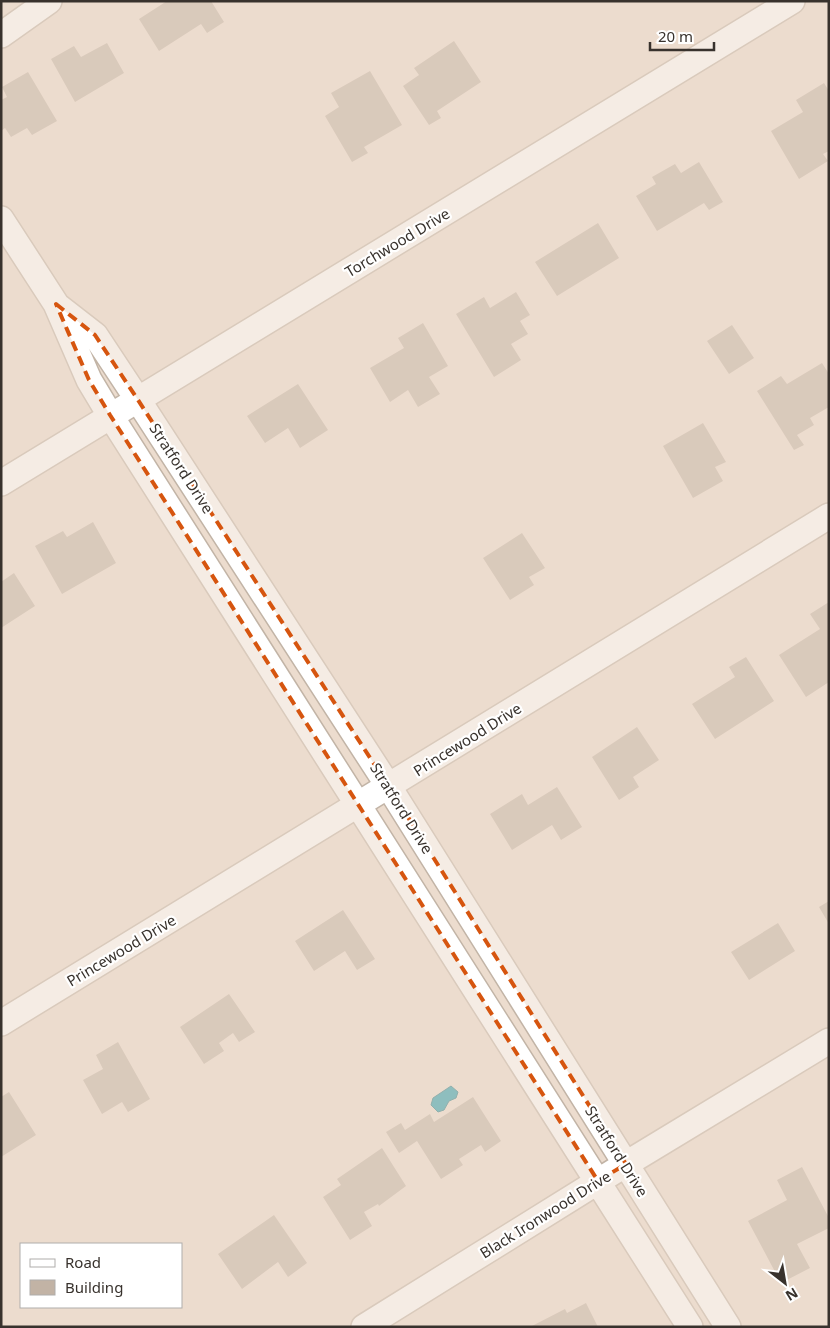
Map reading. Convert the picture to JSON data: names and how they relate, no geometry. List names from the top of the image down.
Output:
{
  "streets": {
    "street": [
      "Torchwood Drive",
      "Stratford Drive",
      "Princewood Drive",
      "Black Ironwood Drive"
    ]
  },
  "crossings": [
    ["Torchwood Drive", "Stratford Drive"],
    ["Stratford Drive", "Princewood Drive"],
    ["Stratford Drive", "Black Ironwood Drive"]
  ],
  "legend": ["Road", "Building"],
  "scale_bar": "20 m",
  "north": "bottom right"
}
